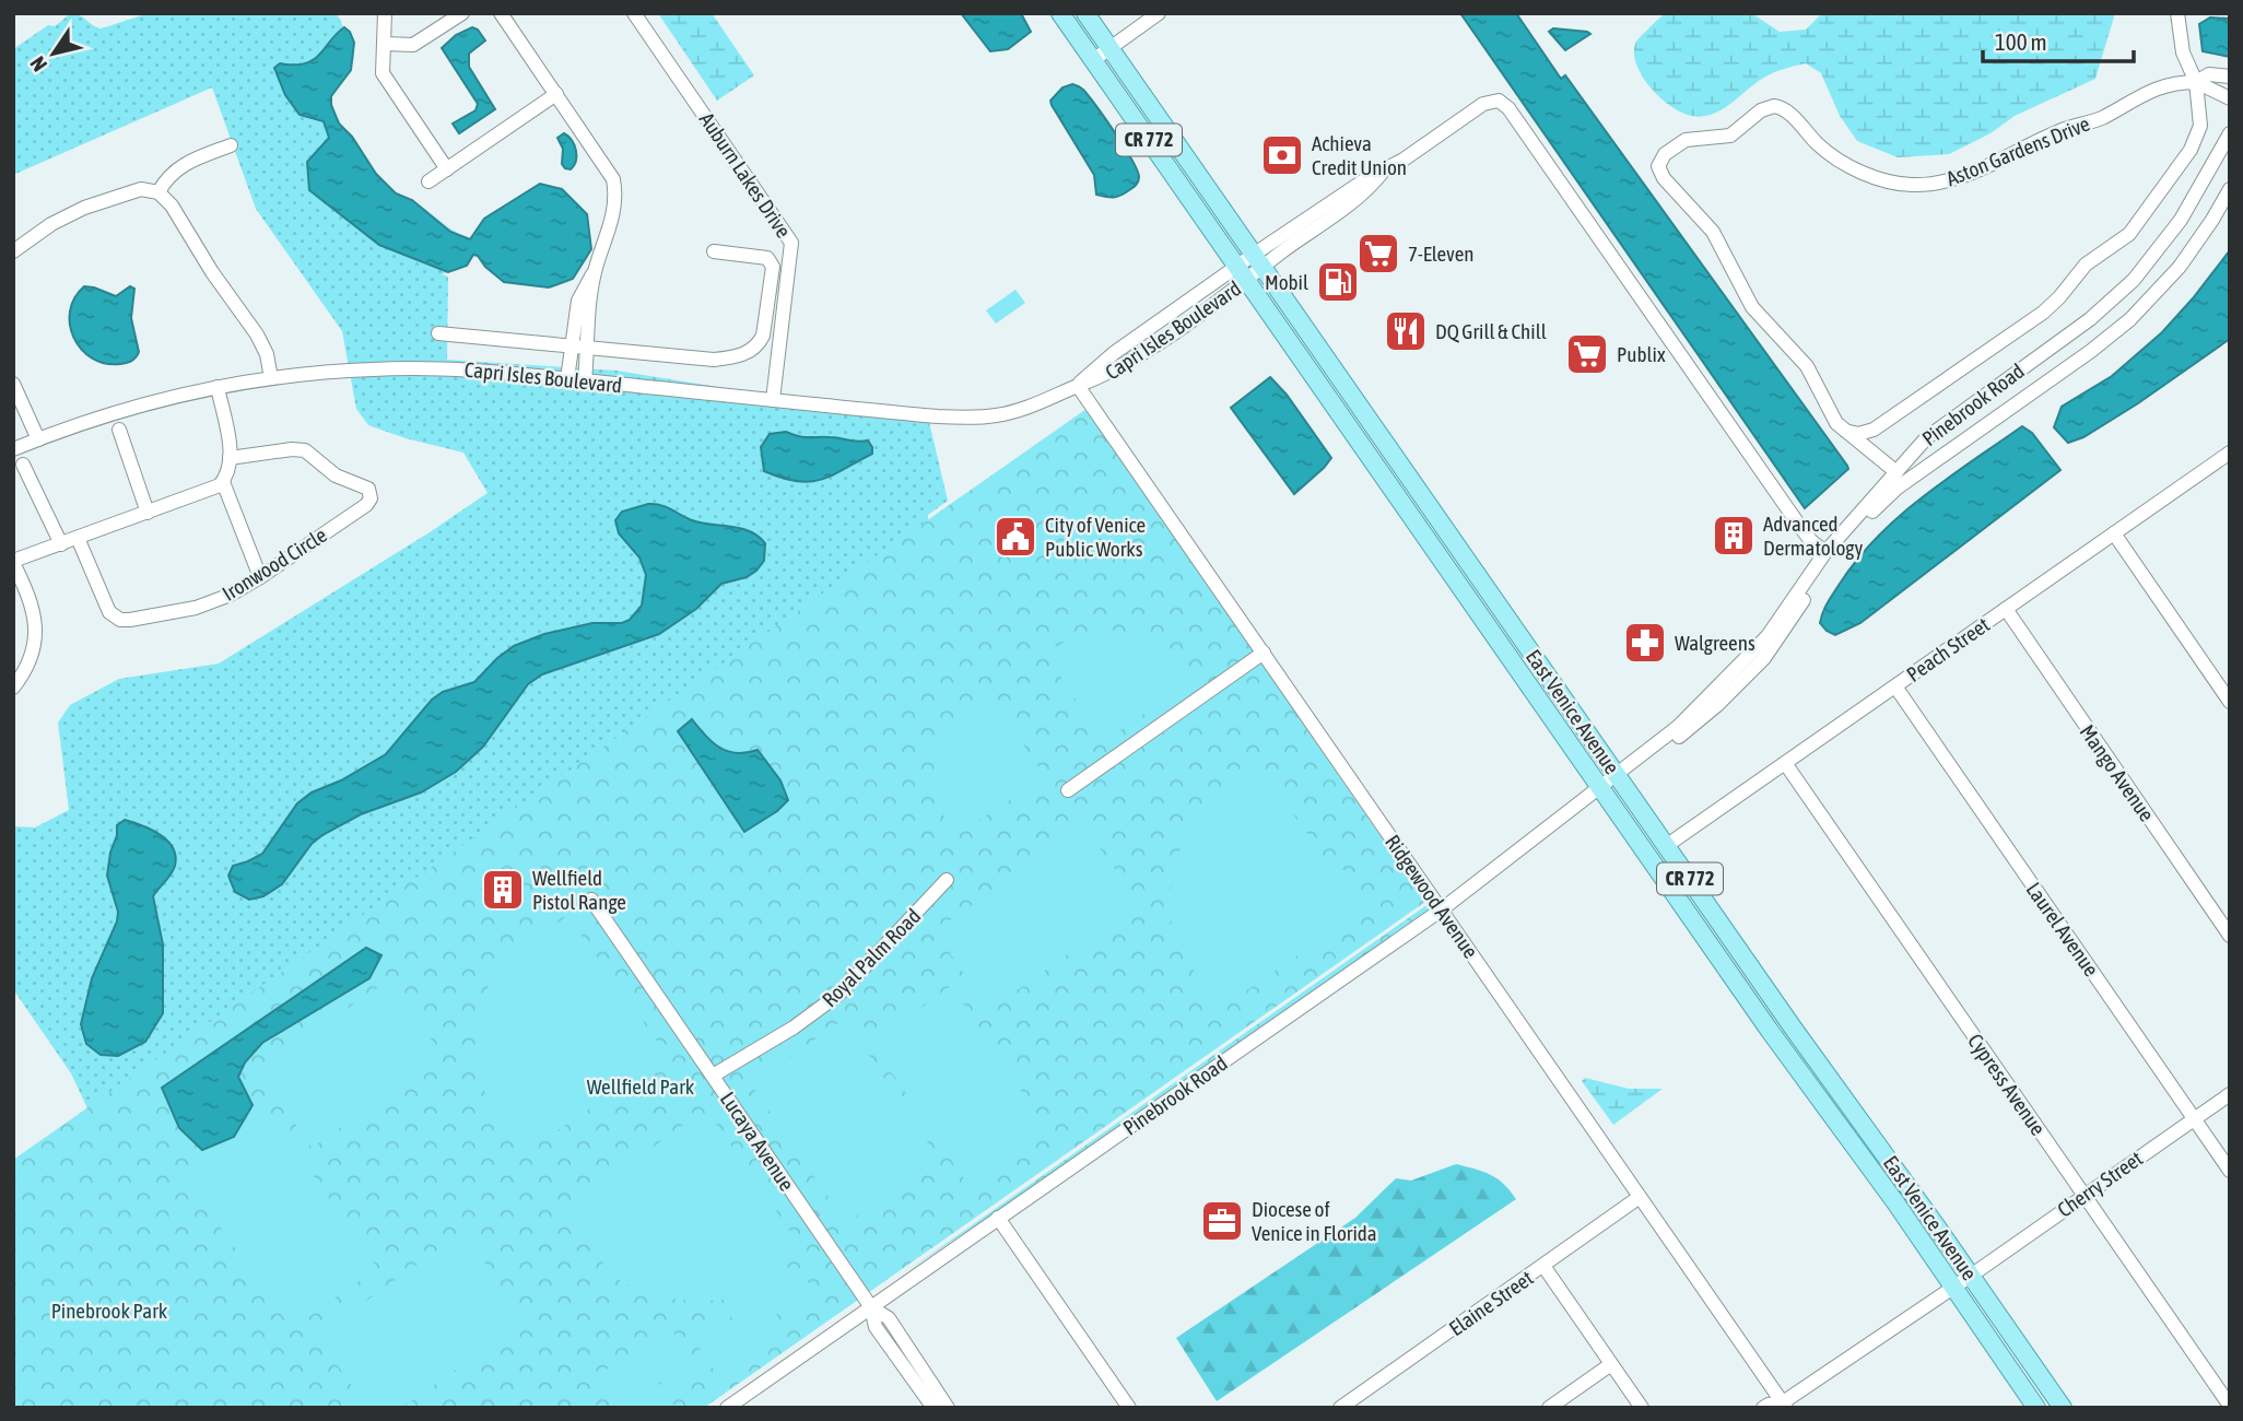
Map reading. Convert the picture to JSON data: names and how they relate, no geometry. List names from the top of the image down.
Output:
{
  "streets": {
    "main road": ["CR 772", "East Venice Avenue"],
    "street": [
      "Aston Gardens Drive",
      "Auburn Lakes Drive",
      "Capri Isles Boulevard",
      "Pinebrook Road",
      "Ironwood Circle",
      "Peach Street",
      "Mango Avenue",
      "Ridgewood Avenue",
      "Laurel Avenue",
      "Royal Palm Road",
      "Cypress Avenue",
      "Lucaya Avenue",
      "Cherry Street",
      "Elaine Street"
    ]
  },
  "crossings": [
    ["Aston Gardens Drive", "Pinebrook Road"],
    ["Auburn Lakes Drive", "Capri Isles Boulevard"],
    ["Capri Isles Boulevard", "Pinebrook Road"],
    ["Capri Isles Boulevard", "East Venice Avenue"],
    ["Capri Isles Boulevard", "Ridgewood Avenue"],
    ["Pinebrook Road", "East Venice Avenue"],
    ["Pinebrook Road", "Ridgewood Avenue"],
    ["Pinebrook Road", "Lucaya Avenue"],
    ["Peach Street", "East Venice Avenue"],
    ["Peach Street", "Mango Avenue"],
    ["Peach Street", "Laurel Avenue"],
    ["Peach Street", "Cypress Avenue"],
    ["East Venice Avenue", "Cherry Street"],
    ["Ridgewood Avenue", "Cherry Street"],
    ["Ridgewood Avenue", "Elaine Street"],
    ["Laurel Avenue", "Cherry Street"],
    ["Royal Palm Road", "Lucaya Avenue"],
    ["Cypress Avenue", "Cherry Street"]
  ],
  "parks": ["Wellfield Park", "Pinebrook Park"],
  "places": {
    "bank": ["Achieva Credit Union"],
    "supermarket": ["7-Eleven", "Publix"],
    "fuel station": ["Mobil"],
    "restaurant": ["DQ Grill & Chill"],
    "building": ["Advanced Dermatology", "Wellfield Pistol Range"],
    "public building": ["City of Venice Public Works"],
    "pharmacy": ["Walgreens"],
    "office": ["Diocese of Venice in Florida"]
  },
  "scale_bar": "100 m",
  "north": "bottom left"
}
